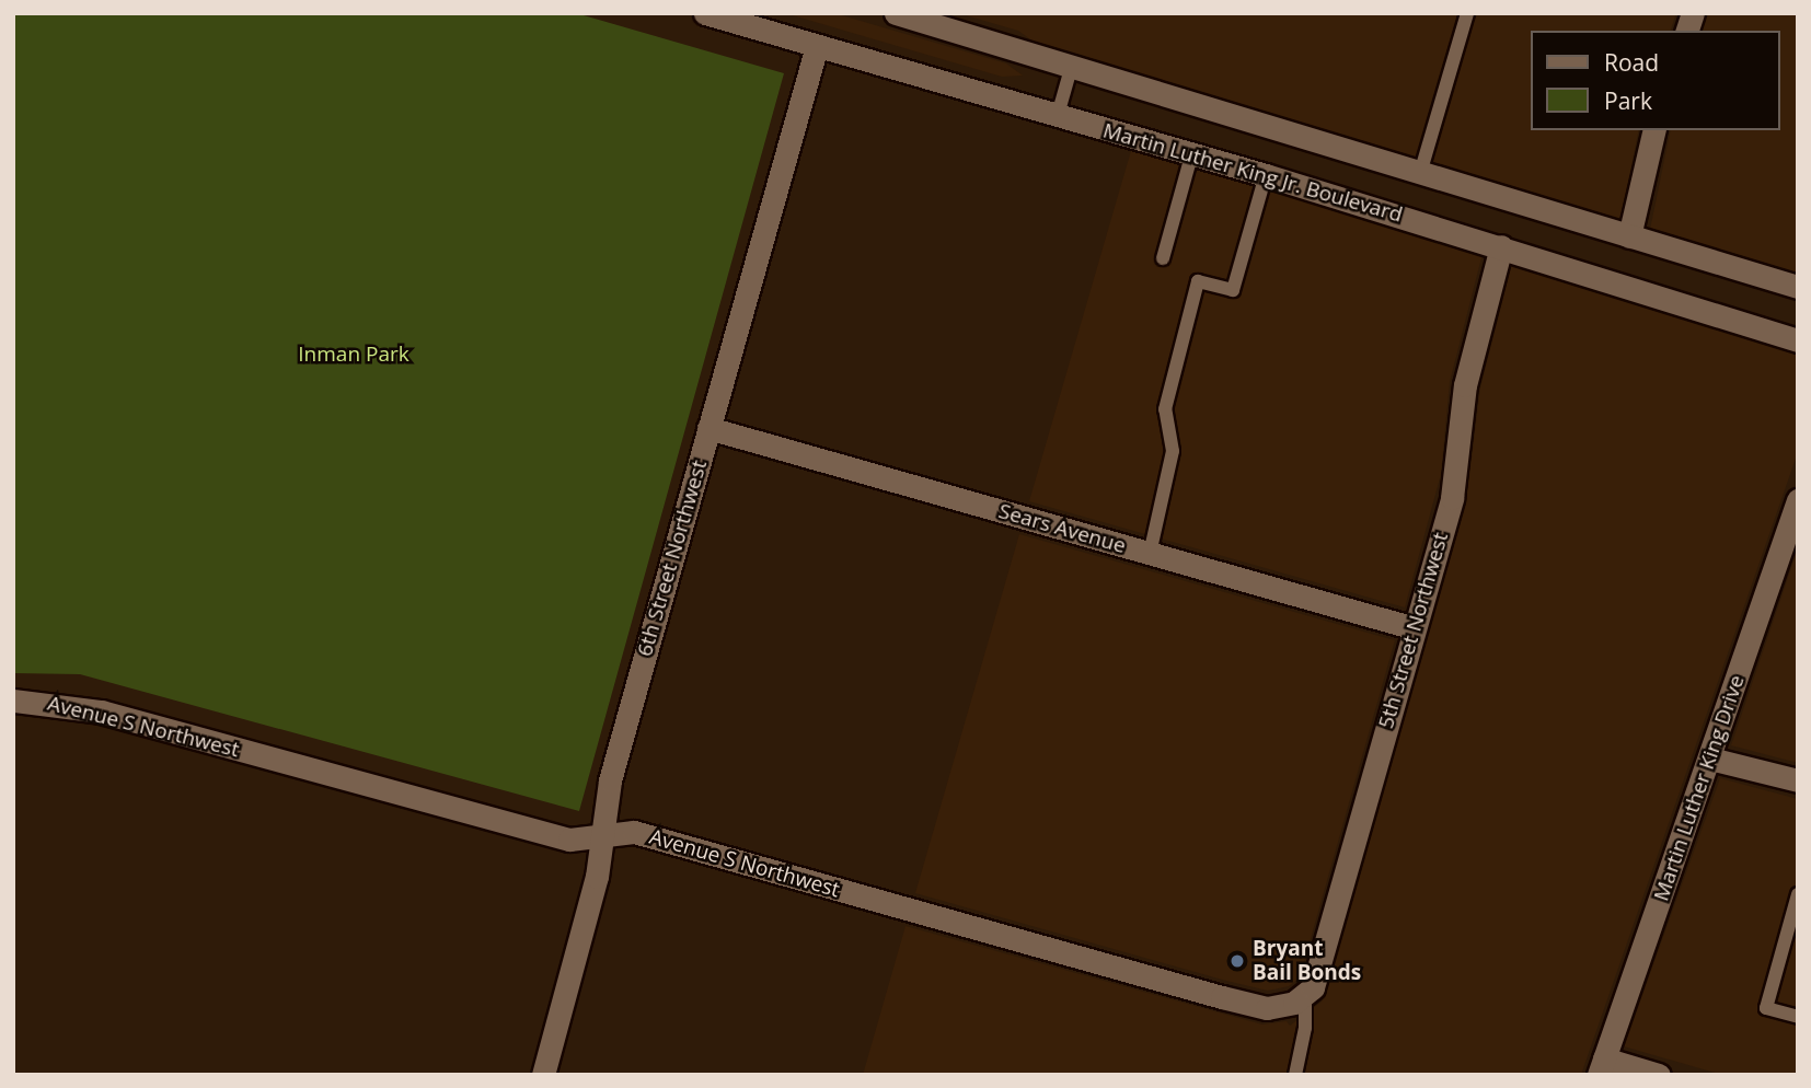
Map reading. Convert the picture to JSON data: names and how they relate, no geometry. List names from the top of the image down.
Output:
{
  "streets": {
    "street": [
      "Martin Luther King Jr. Boulevard",
      "Sears Avenue",
      "6th Street Northwest",
      "5th Street Northwest",
      "Avenue S Northwest",
      "Martin Luther King Drive"
    ]
  },
  "crossings": [
    ["Martin Luther King Jr. Boulevard", "6th Street Northwest"],
    ["Martin Luther King Jr. Boulevard", "5th Street Northwest"],
    ["Sears Avenue", "6th Street Northwest"],
    ["Sears Avenue", "5th Street Northwest"],
    ["6th Street Northwest", "Avenue S Northwest"],
    ["5th Street Northwest", "Avenue S Northwest"]
  ],
  "parks": ["Inman Park"],
  "places": ["Bryant Bail Bonds"],
  "legend": ["Road", "Park"]
}
